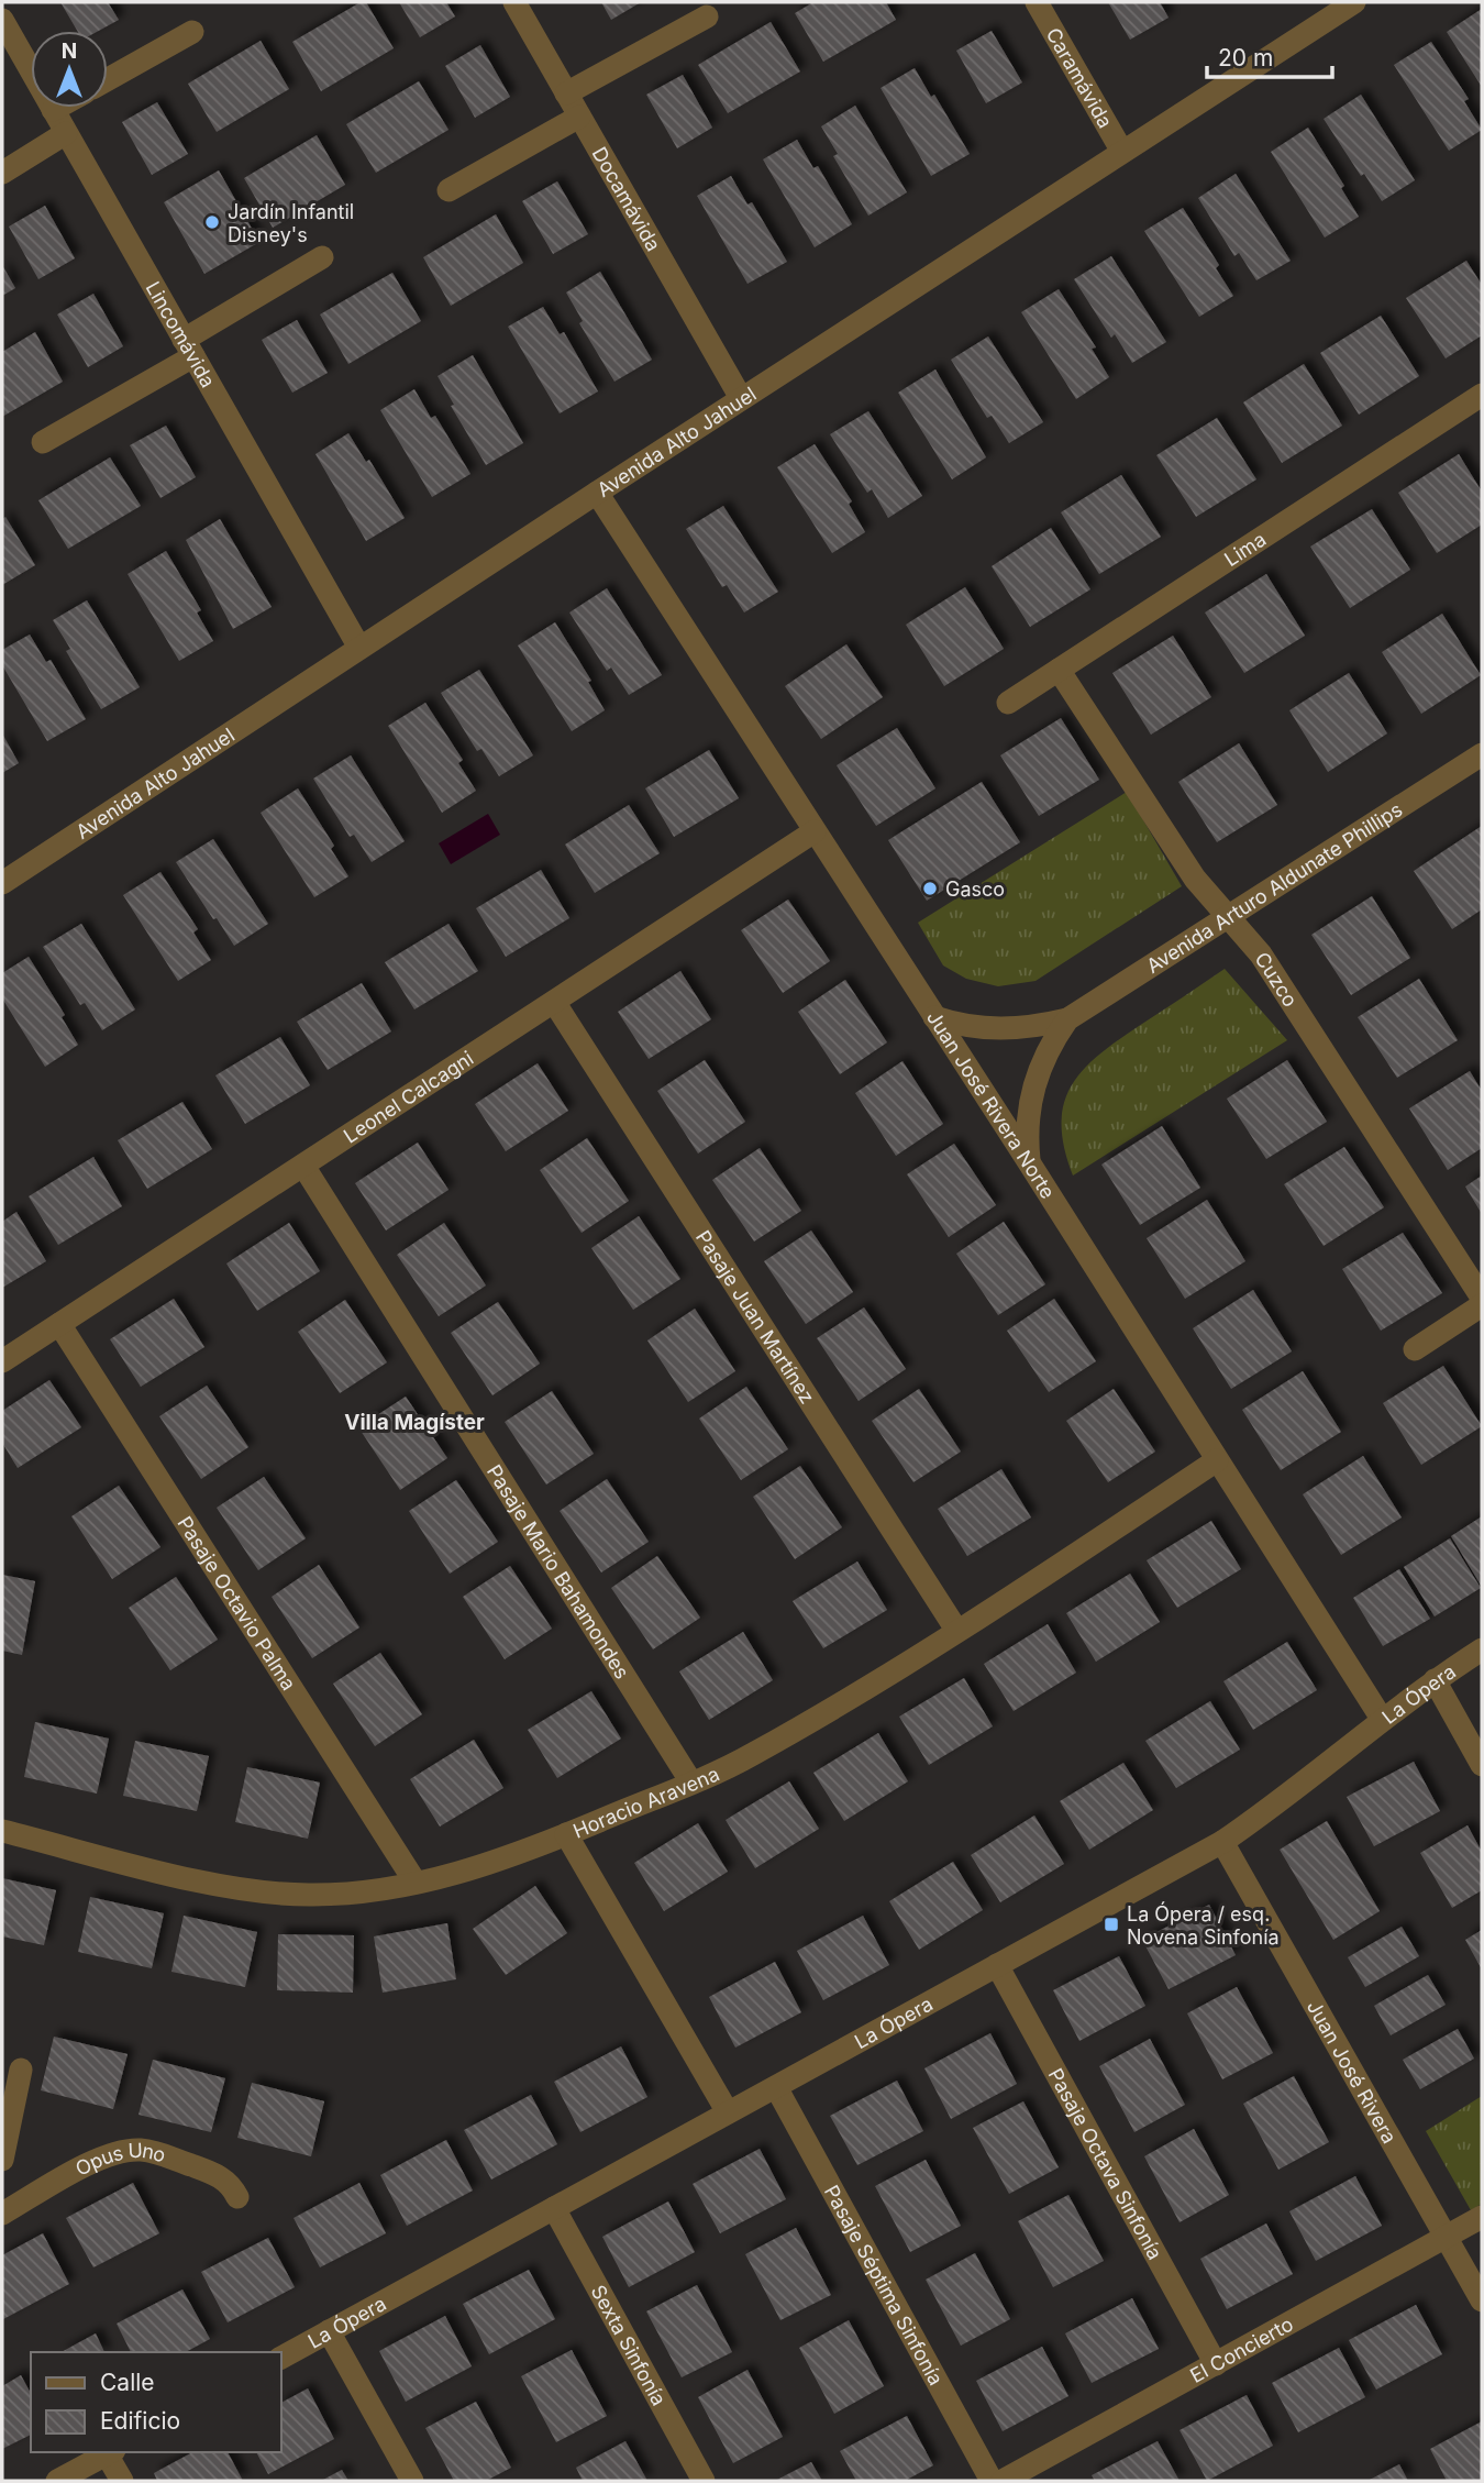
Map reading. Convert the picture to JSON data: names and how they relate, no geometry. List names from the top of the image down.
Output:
{
  "streets": {
    "street": [
      "Caramávida",
      "Docamávida",
      "Lincomávida",
      "Avenida Alto Jahuel",
      "Lima",
      "Avenida Arturo Aldunate Phillips",
      "Cuzco",
      "Leonel Calcagni",
      "Juan José Rivera Norte",
      "Pasaje Juan Martínez",
      "Pasaje Mario Bahamondes",
      "Pasaje Octavio Palma",
      "La Ópera",
      "Horacio Aravena",
      "Juan José Rivera",
      "Pasaje Octava Sinfonía",
      "Opus Uno",
      "Pasaje Séptima Sinfonía",
      "Sexta Sinfonía",
      "El Concierto"
    ]
  },
  "crossings": [
    ["Caramávida", "Avenida Alto Jahuel"],
    ["Docamávida", "Avenida Alto Jahuel"],
    ["Lincomávida", "Avenida Alto Jahuel"],
    ["Avenida Alto Jahuel", "Juan José Rivera Norte"],
    ["Lima", "Cuzco"],
    ["Avenida Arturo Aldunate Phillips", "Cuzco"],
    ["Avenida Arturo Aldunate Phillips", "Juan José Rivera Norte"],
    ["Leonel Calcagni", "Juan José Rivera Norte"],
    ["Leonel Calcagni", "Pasaje Juan Martínez"],
    ["Leonel Calcagni", "Pasaje Mario Bahamondes"],
    ["Leonel Calcagni", "Pasaje Octavio Palma"],
    ["Juan José Rivera Norte", "La Ópera"],
    ["Juan José Rivera Norte", "Horacio Aravena"],
    ["Pasaje Juan Martínez", "Horacio Aravena"],
    ["Pasaje Mario Bahamondes", "Horacio Aravena"],
    ["Pasaje Octavio Palma", "Horacio Aravena"],
    ["La Ópera", "Juan José Rivera"],
    ["La Ópera", "Pasaje Octava Sinfonía"],
    ["La Ópera", "Pasaje Séptima Sinfonía"],
    ["La Ópera", "Sexta Sinfonía"],
    ["Juan José Rivera", "El Concierto"],
    ["Pasaje Octava Sinfonía", "El Concierto"]
  ],
  "districts": ["Villa Magíster"],
  "places": {
    "other": ["Jardín Infantil Disney's", "Gasco"],
    "transit": ["La Ópera / esq. Novena Sinfonía"]
  },
  "legend": ["Calle", "Edificio"],
  "scale_bar": "20 m",
  "north": "top"
}
